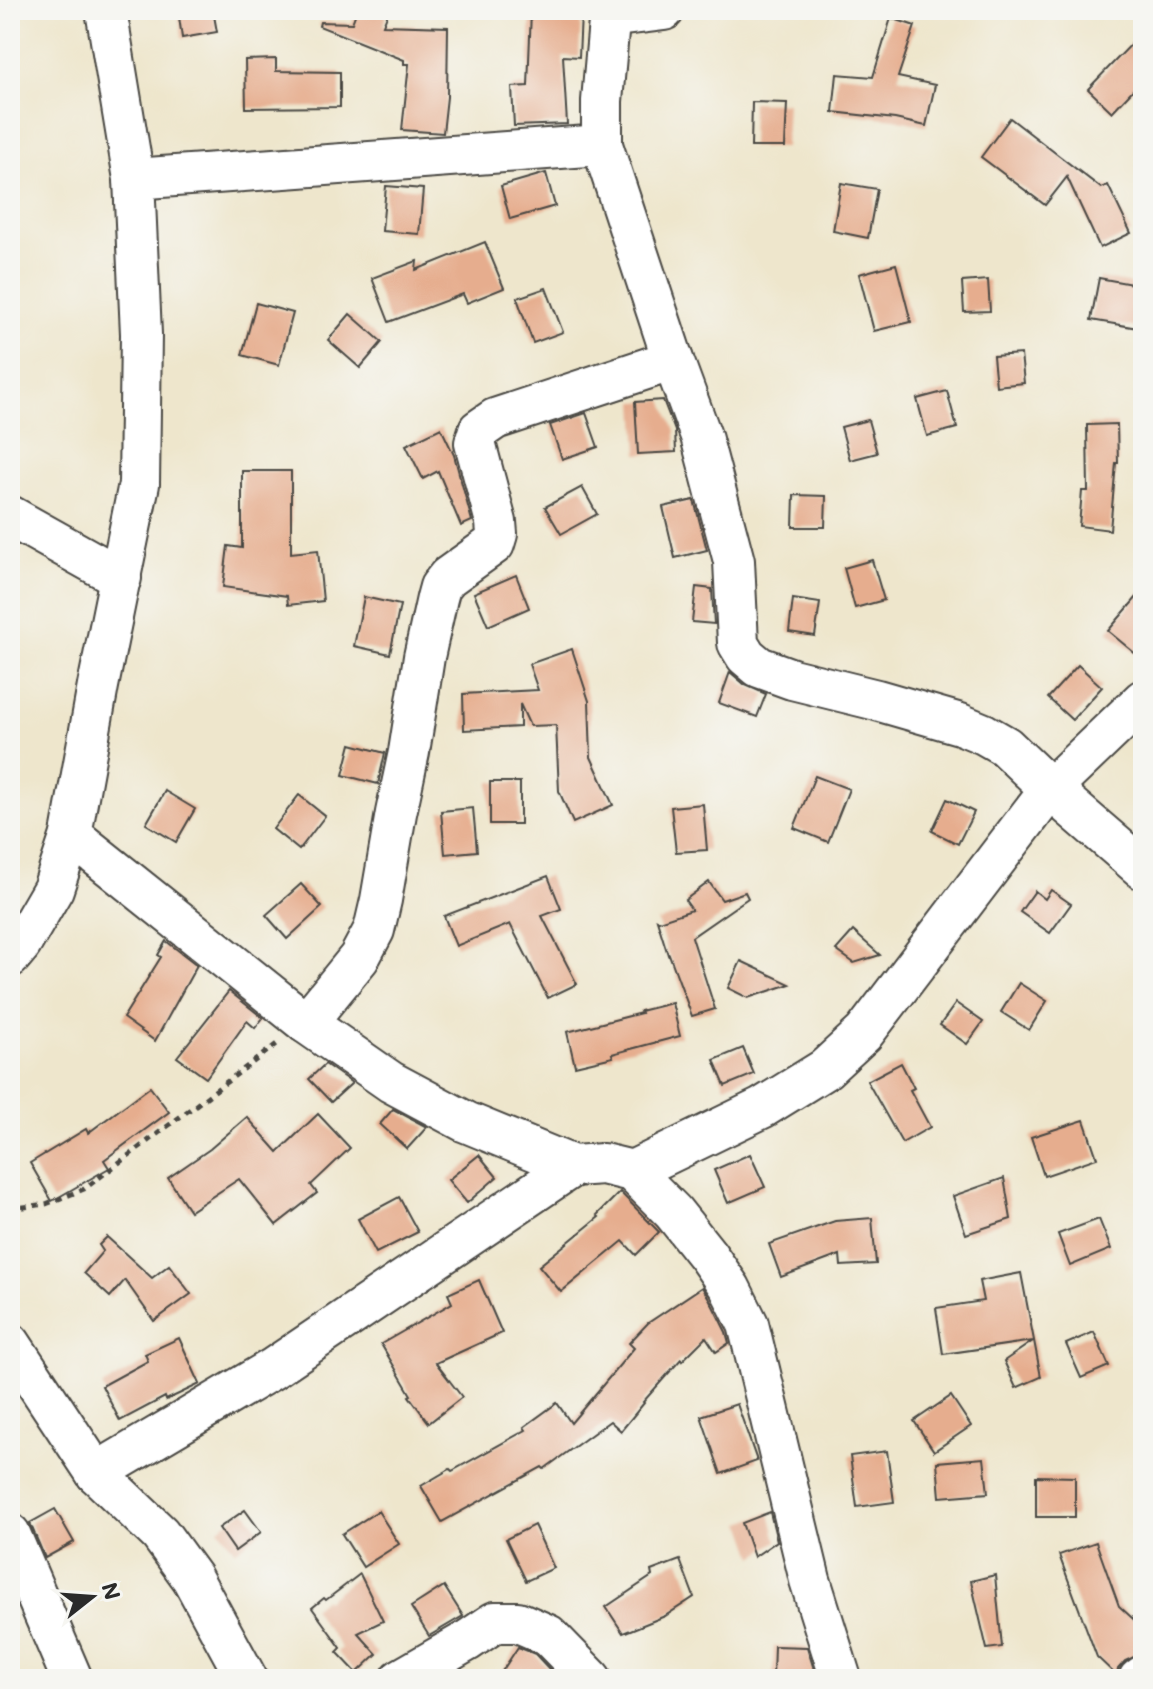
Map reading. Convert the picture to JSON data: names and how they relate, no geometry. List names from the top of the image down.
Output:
{
  "north": "right"
}
